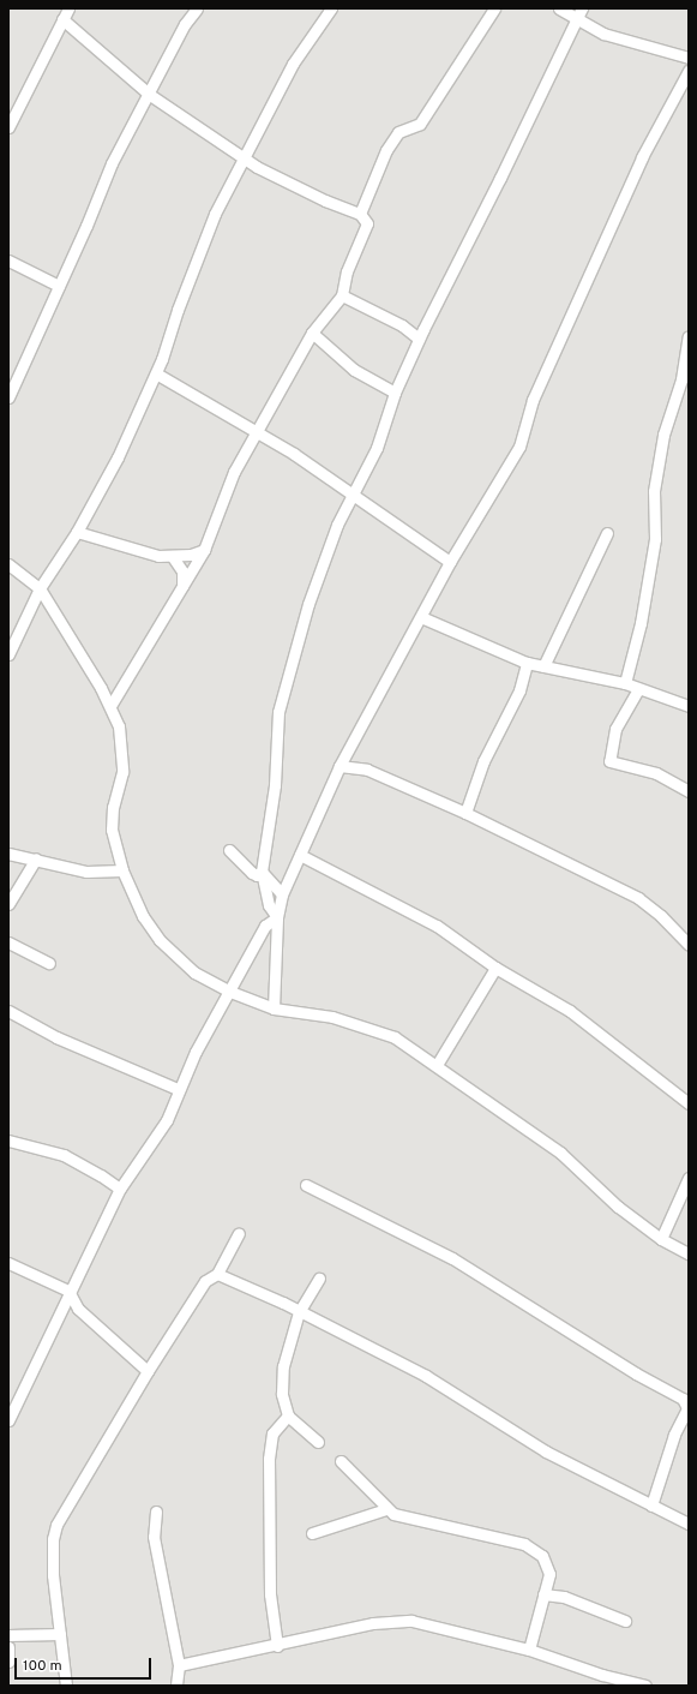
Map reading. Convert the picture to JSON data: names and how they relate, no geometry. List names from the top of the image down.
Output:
{
  "scale_bar": "100 m"
}
